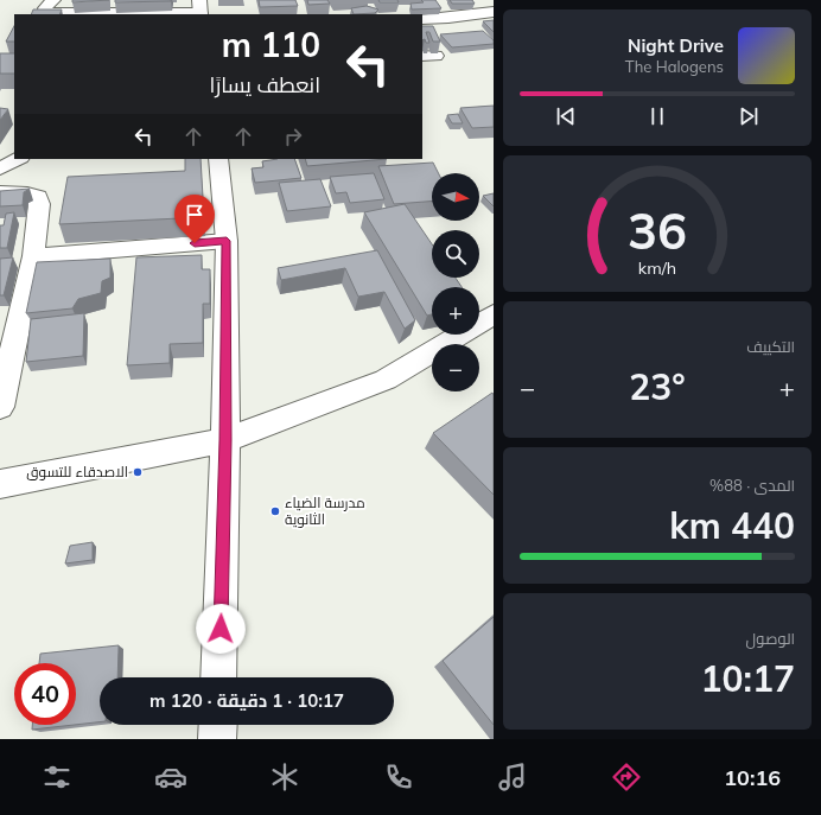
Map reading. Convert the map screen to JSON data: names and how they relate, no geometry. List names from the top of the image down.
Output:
{
  "places": ["الاصدقاء للتسوق", "مدرسة الضياء الثانوية"],
  "north": "right",
  "page": {
    "turn": ["110 m", "انعطف يسارًا"],
    "song": ["Night Drive", "The Halogens"],
    "map_buttons": ["+", "−"],
    "tile": [
      "التكييف",
      ["المدى · 88%", "440 km"],
      ["الوصول", "10:17"]
    ],
    "heat": ["−", "23°", "+"],
    "limit": "40",
    "trip": "10:17 · 1 دقيقة · 120 m",
    "tabs": "10:16",
    "gauge": ["36", "km/h"]
  }
}
